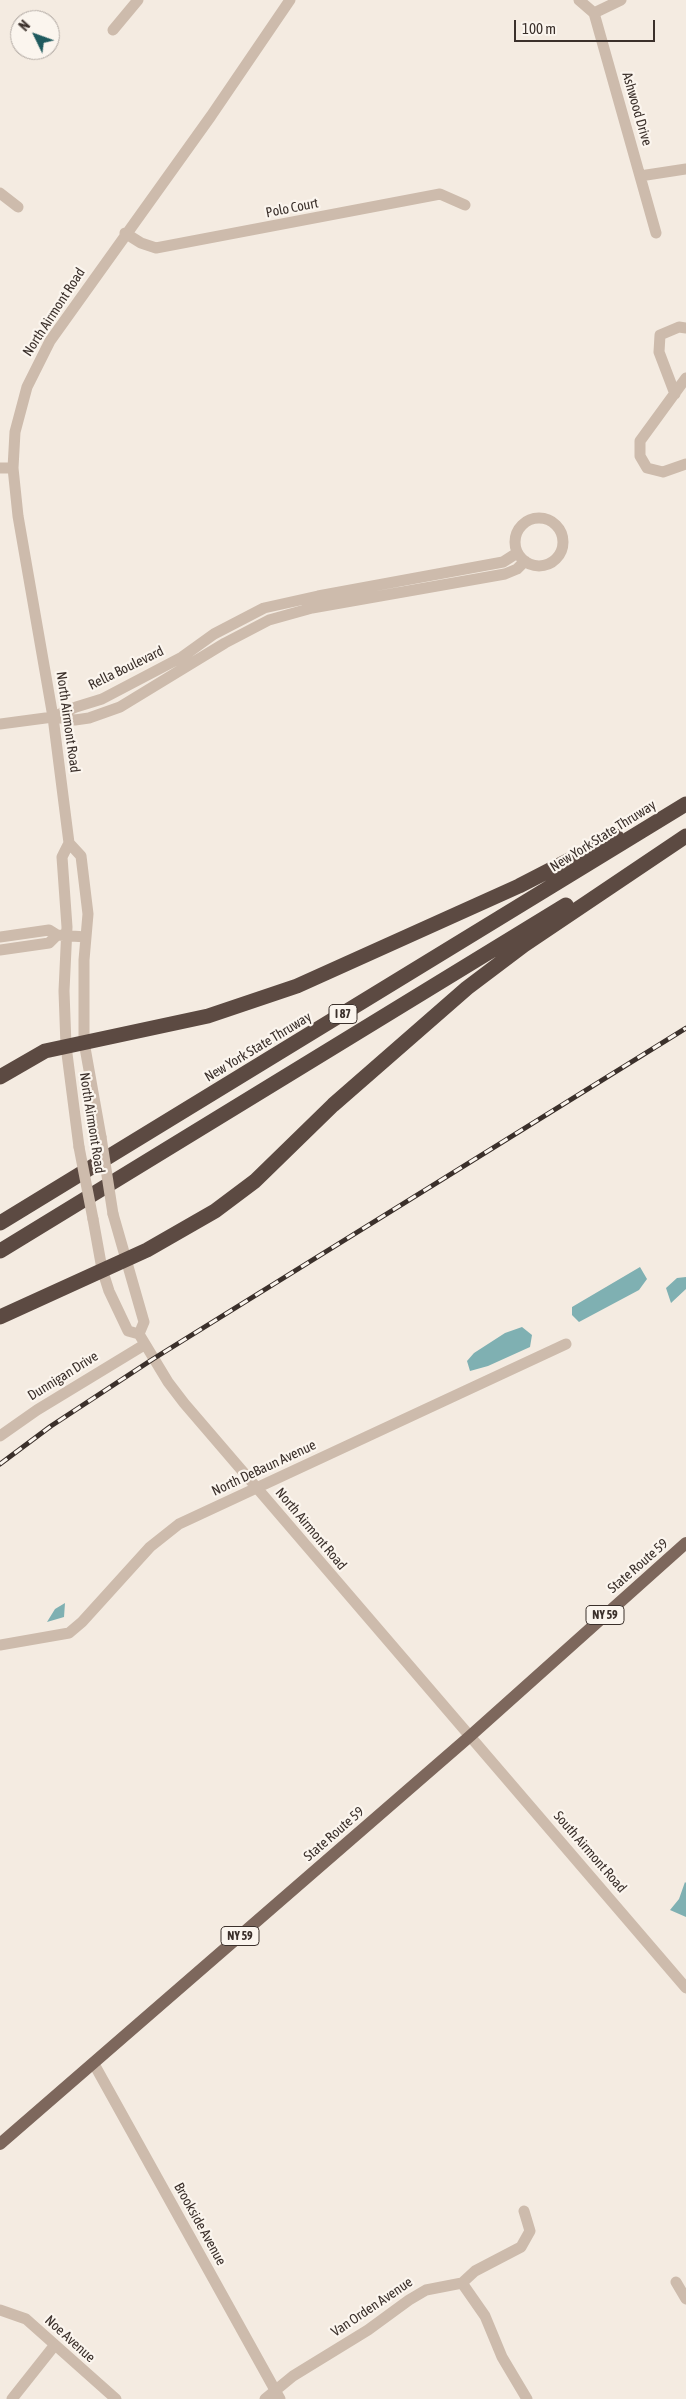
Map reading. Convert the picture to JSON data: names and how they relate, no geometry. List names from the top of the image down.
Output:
{
  "streets": {
    "highway": ["New York State Thruway", "I 87"],
    "main road": ["State Route 59", "NY 59"],
    "street": [
      "Ashwood Drive",
      "Polo Court",
      "North Airmont Road",
      "Rella Boulevard",
      "Dunnigan Drive",
      "North DeBaun Avenue",
      "South Airmont Road",
      "Brookside Avenue",
      "Van Orden Avenue",
      "Noe Avenue"
    ]
  },
  "crossings": [
    ["Polo Court", "North Airmont Road"],
    ["North Airmont Road", "Rella Boulevard"],
    ["North Airmont Road", "Dunnigan Drive"],
    ["North Airmont Road", "North DeBaun Avenue"],
    ["North Airmont Road", "State Route 59"],
    ["North Airmont Road", "South Airmont Road"],
    ["State Route 59", "South Airmont Road"],
    ["State Route 59", "Brookside Avenue"],
    ["Brookside Avenue", "Van Orden Avenue"]
  ],
  "scale_bar": "100 m",
  "north": "top left"
}
